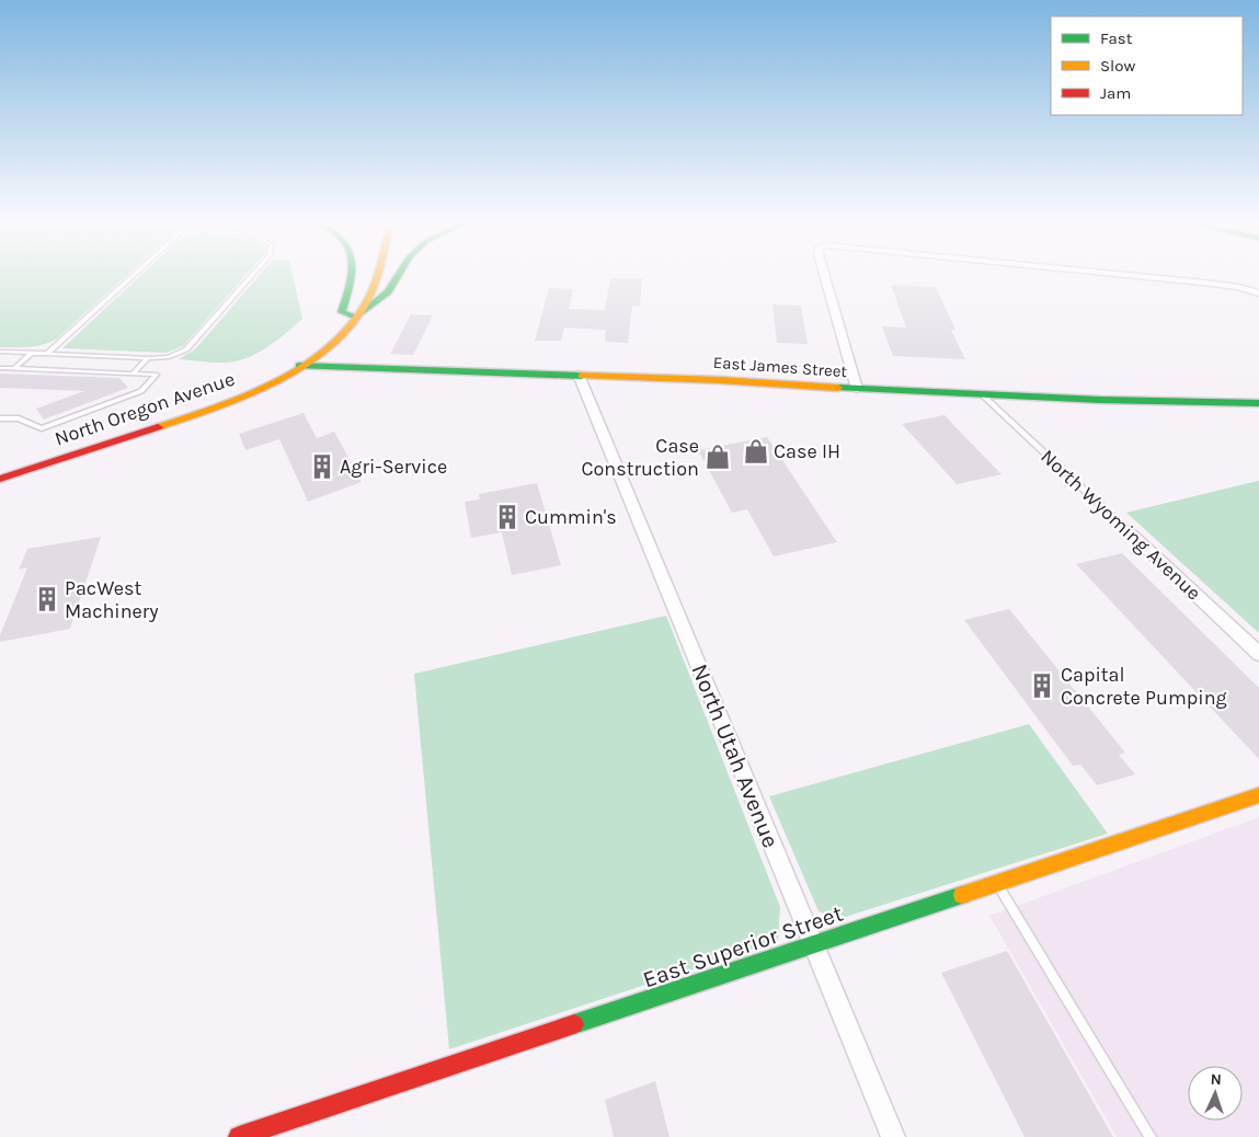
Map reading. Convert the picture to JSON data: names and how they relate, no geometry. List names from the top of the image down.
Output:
{
  "streets": {
    "main road": ["East James Street", "North Oregon Avenue", "East Superior Street"],
    "street": ["North Wyoming Avenue", "North Utah Avenue"]
  },
  "crossings": [
    ["East James Street", "North Oregon Avenue"],
    ["East James Street", "North Wyoming Avenue"],
    ["East James Street", "North Utah Avenue"],
    ["North Utah Avenue", "East Superior Street"]
  ],
  "places": {
    "shop": ["Case IH", "Case Construction"],
    "building": [
      "Agri-Service",
      "Cummin's",
      "PacWest Machinery",
      "Capital Concrete Pumping"
    ]
  },
  "legend": ["Fast", "Slow", "Jam"],
  "north": "top"
}
